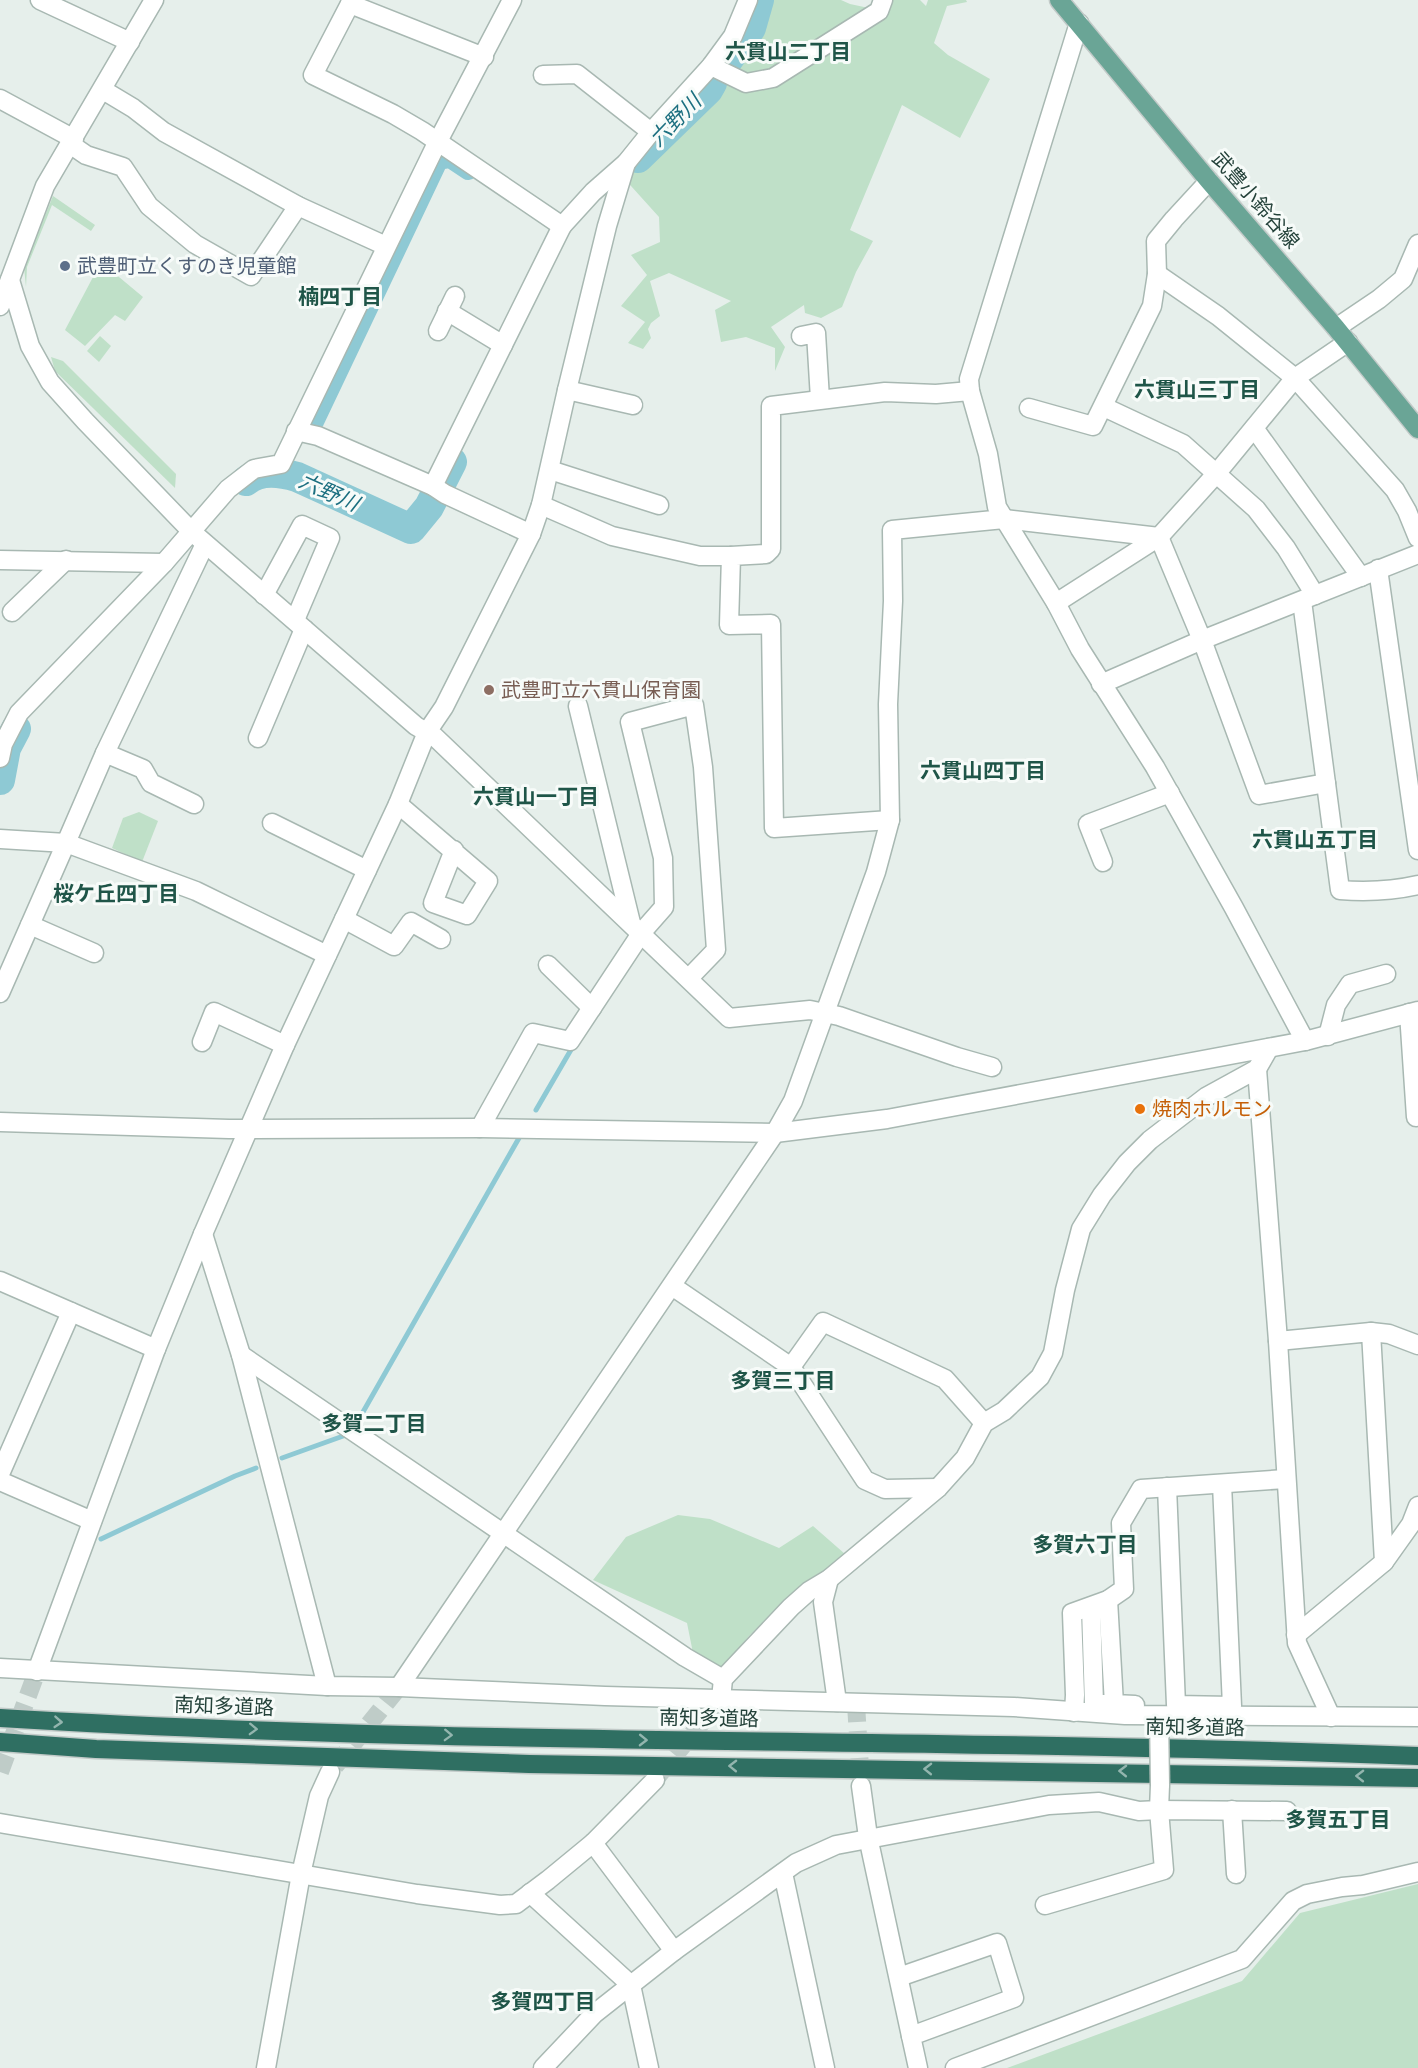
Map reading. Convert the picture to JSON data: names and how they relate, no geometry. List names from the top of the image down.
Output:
{
  "streets": {
    "highway": ["南知多道路"],
    "main road": ["武豊小鈴谷線"]
  },
  "districts": [
    "六貫山二丁目",
    "楠四丁目",
    "六貫山三丁目",
    "六貫山四丁目",
    "六貫山一丁目",
    "六貫山五丁目",
    "桜ケ丘四丁目",
    "多賀三丁目",
    "多賀二丁目",
    "多賀六丁目",
    "多賀五丁目",
    "多賀四丁目"
  ],
  "water": ["六野川"],
  "places": ["武豊町立くすのき児童館", "武豊町立六貫山保育園", "焼肉ホルモン"]
}
